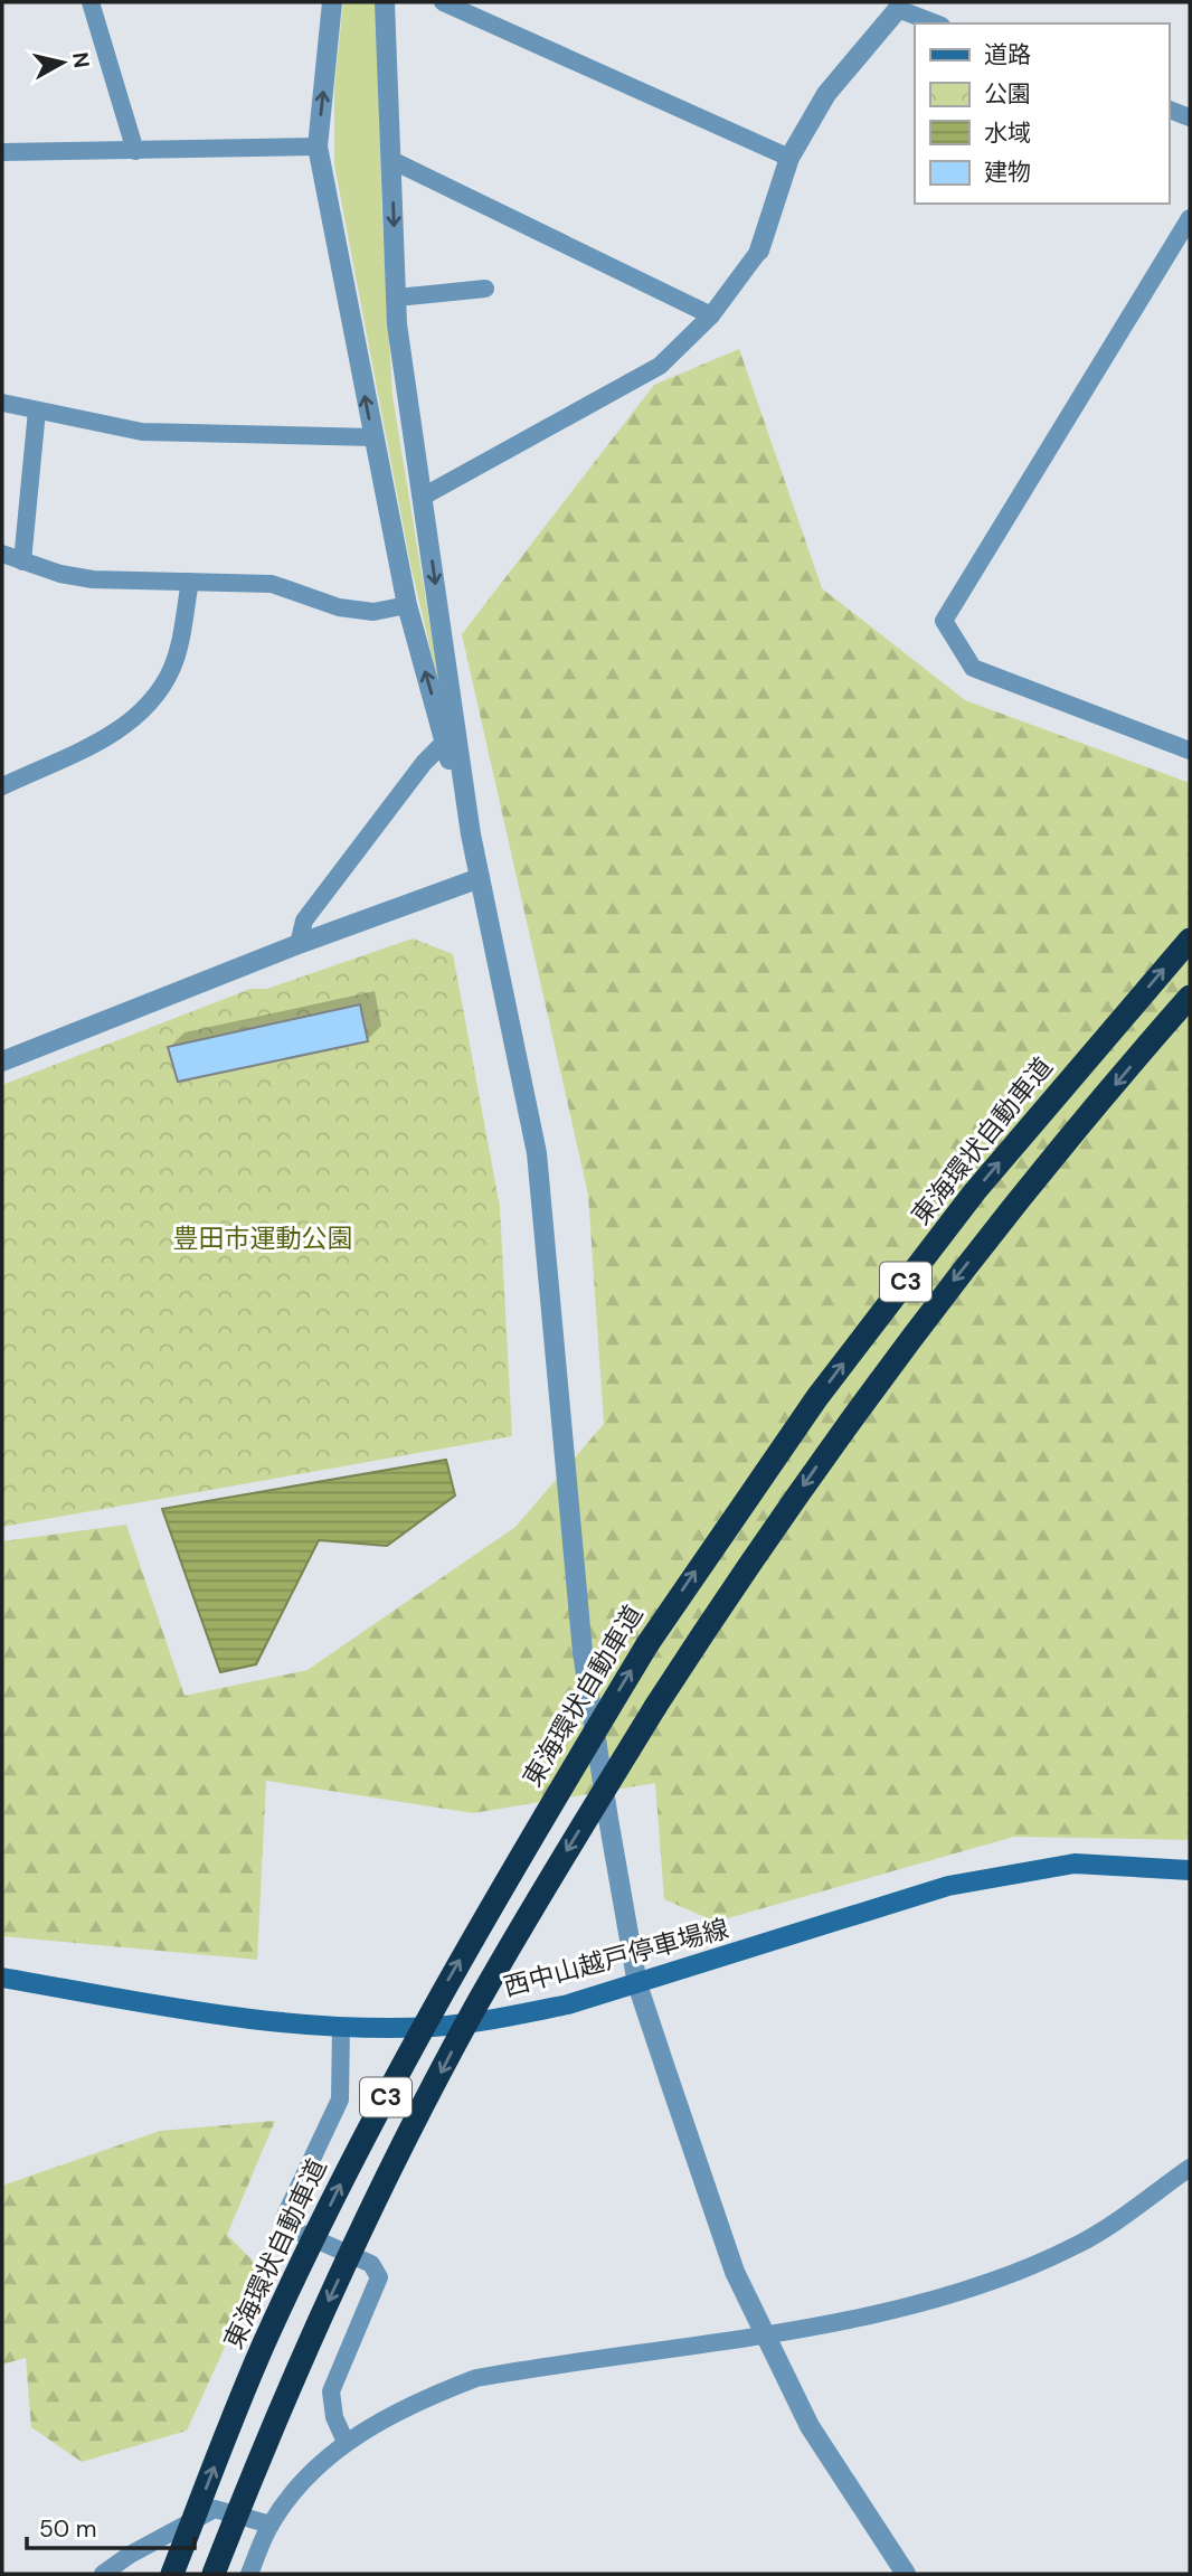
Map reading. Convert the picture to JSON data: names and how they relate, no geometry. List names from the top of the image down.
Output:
{
  "streets": {
    "highway": ["東海環状自動車道", "C3"],
    "main road": ["西中山越戸停車場線"]
  },
  "parks": ["豊田市運動公園"],
  "legend": [
    "道路",
    "公園",
    "水域",
    "建物"
  ],
  "scale_bar": "50 m",
  "north": "right"
}
